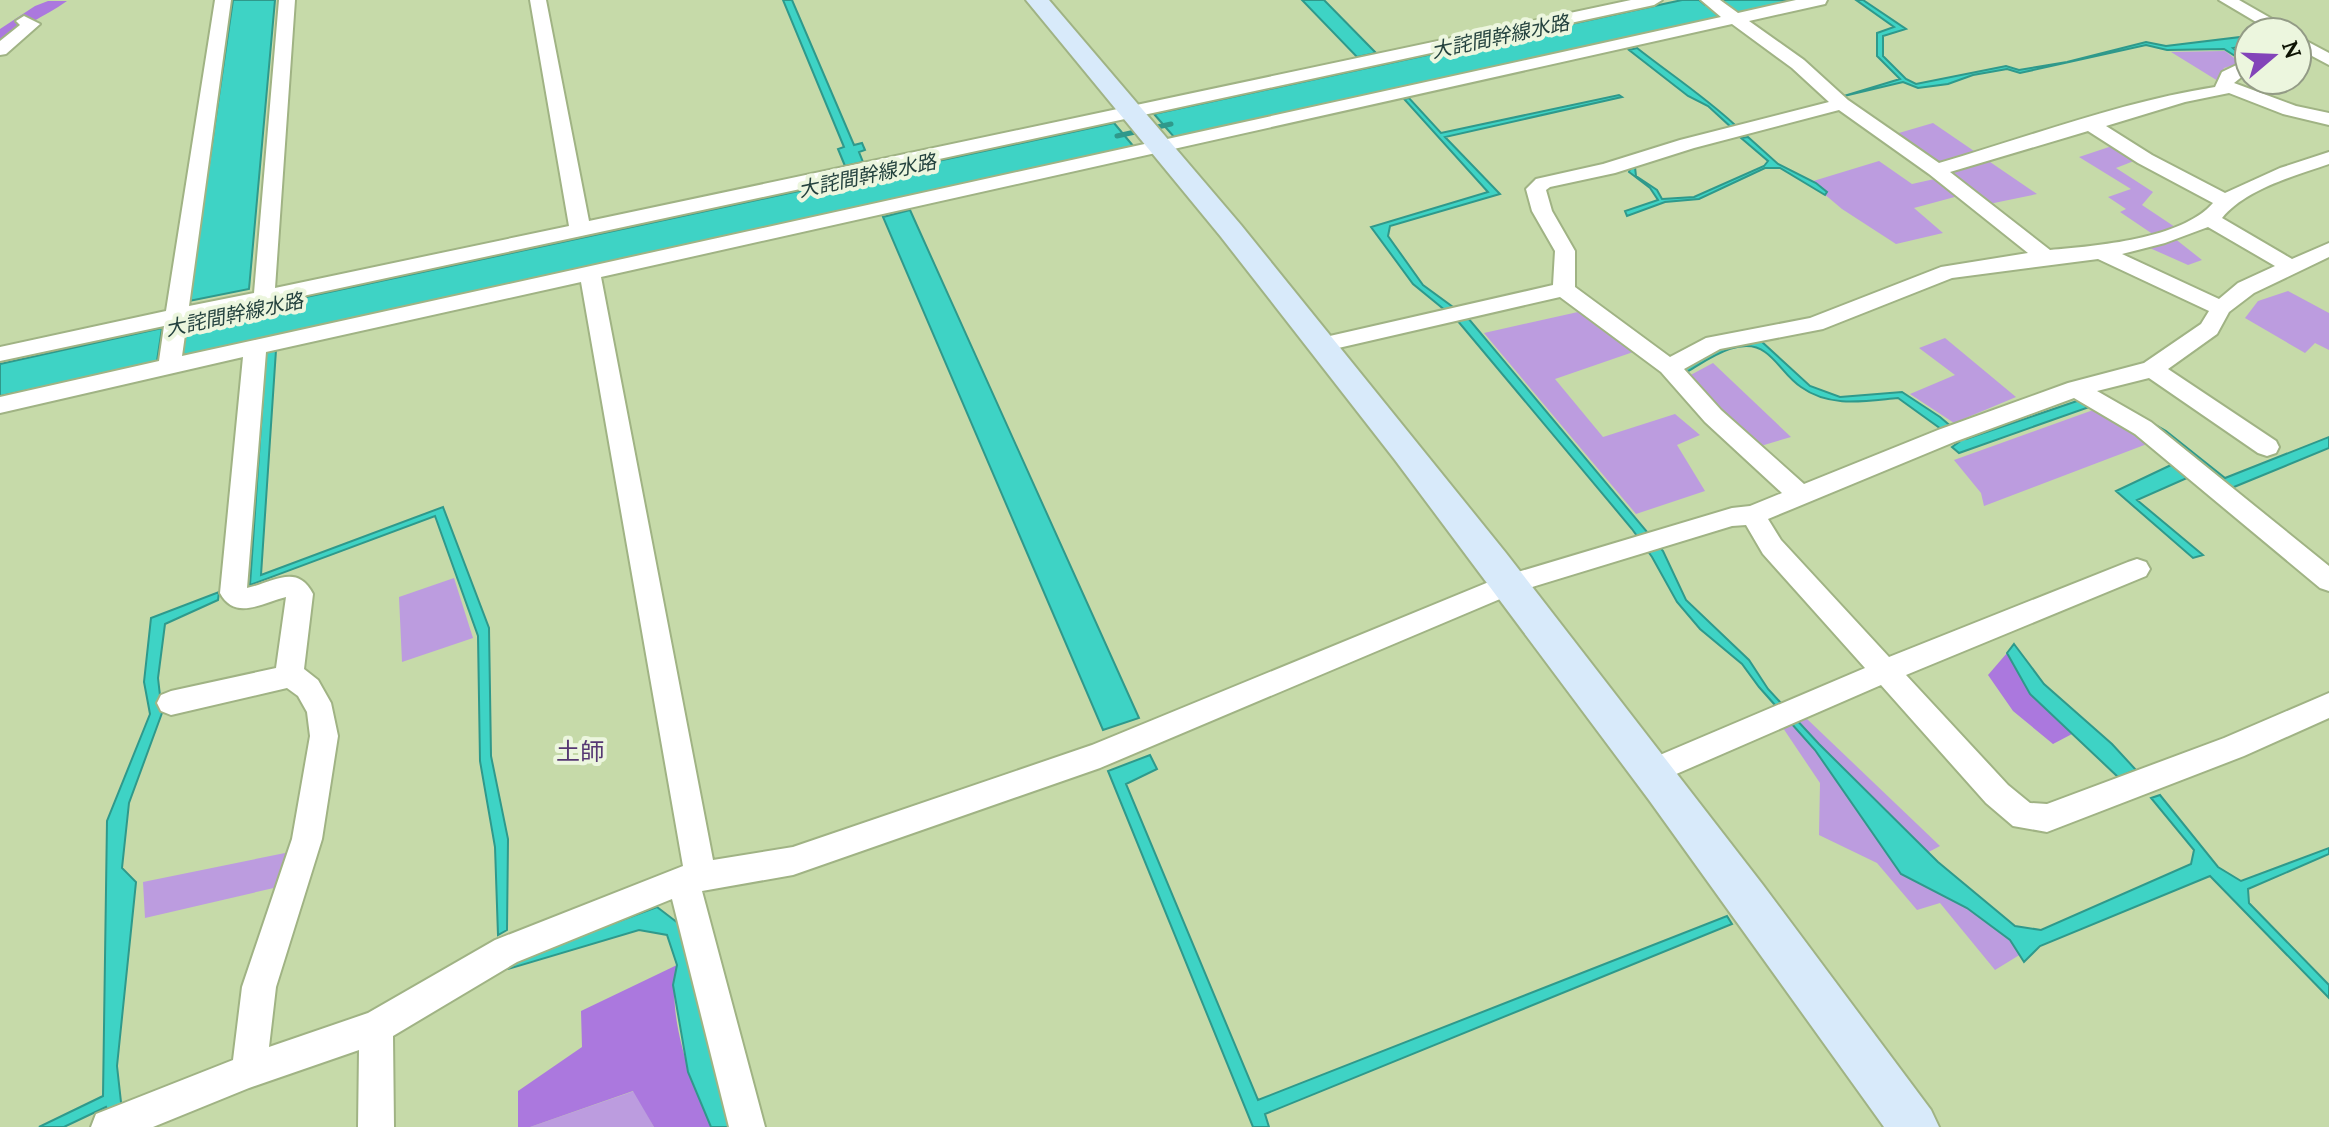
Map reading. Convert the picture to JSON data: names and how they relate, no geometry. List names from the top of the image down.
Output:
{
  "districts": ["土師"],
  "water": ["大詫間幹線水路"],
  "north": "right"
}
